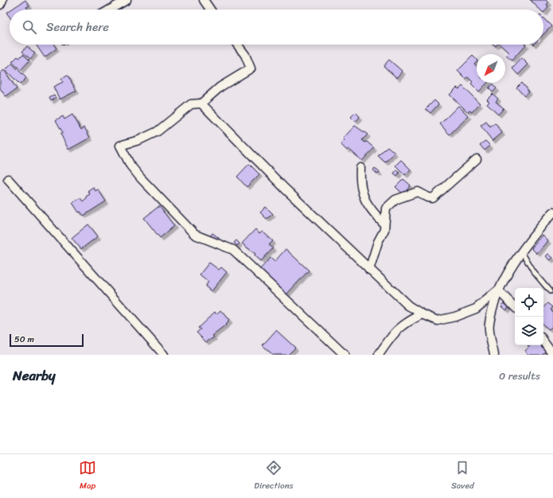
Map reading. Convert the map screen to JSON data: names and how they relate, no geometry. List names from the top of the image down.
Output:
{
  "scale_bar": "50 m",
  "north": "bottom left",
  "page": {
    "search": "Search here",
    "scale": "50 m",
    "heading": ["Nearby", "0 results"],
    "nav": ["Map", "Directions", "Saved"]
  }
}
